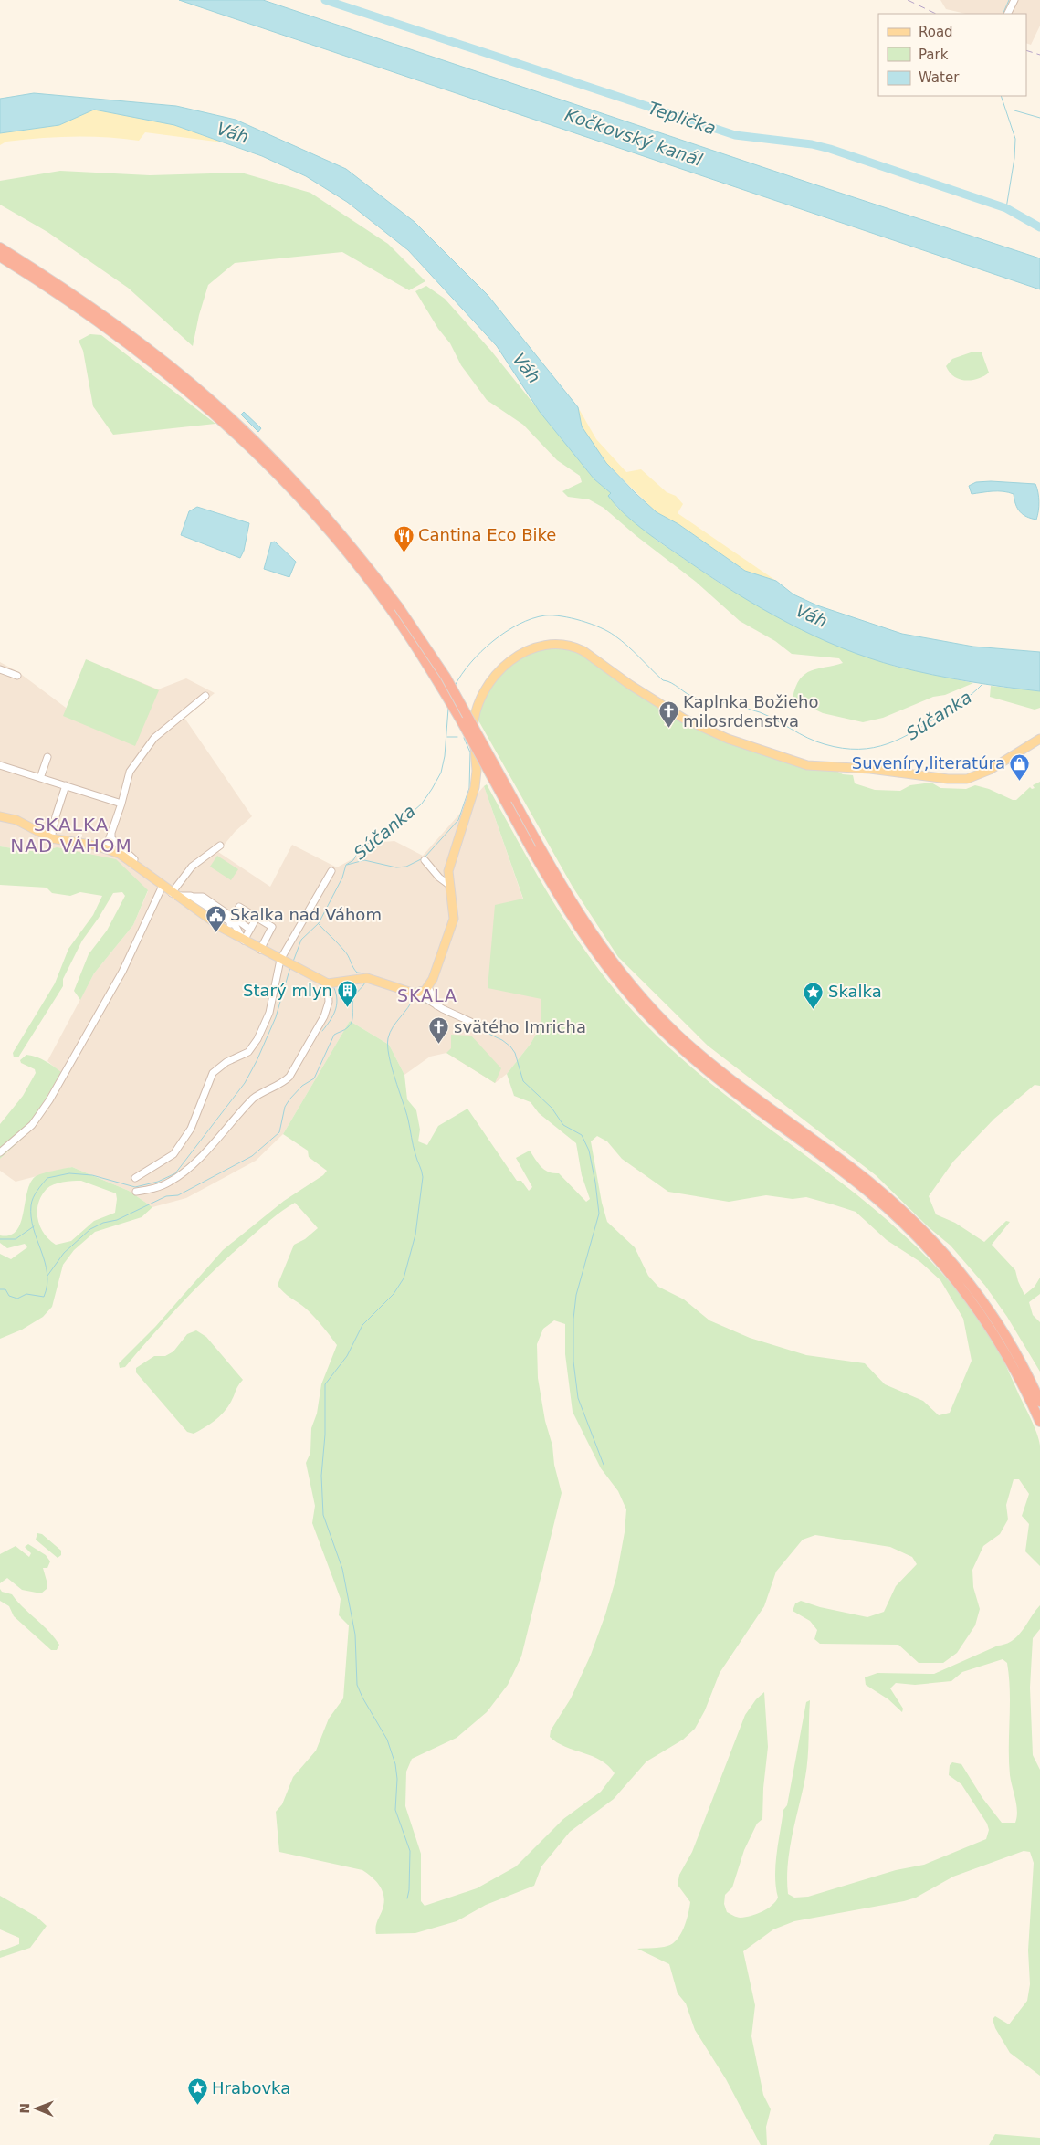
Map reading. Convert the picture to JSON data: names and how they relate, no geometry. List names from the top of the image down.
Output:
{
  "districts": ["SKALKA NAD VÁHOM", "SKALA"],
  "water": [
    "Teplička",
    "Váh",
    "Kočkovský kanál",
    "Súčanka"
  ],
  "places": {
    "restaurant": ["Cantina Eco Bike"],
    "church": ["Kaplnka Božieho milosrdenstva", "svätého Imricha"],
    "shop": ["Suveníry,literatúra"],
    "public building": ["Skalka nad Váhom"],
    "building": ["Starý mlyn"],
    "place": ["Skalka", "Hrabovka"]
  },
  "legend": ["Road", "Park", "Water"],
  "north": "left"
}
